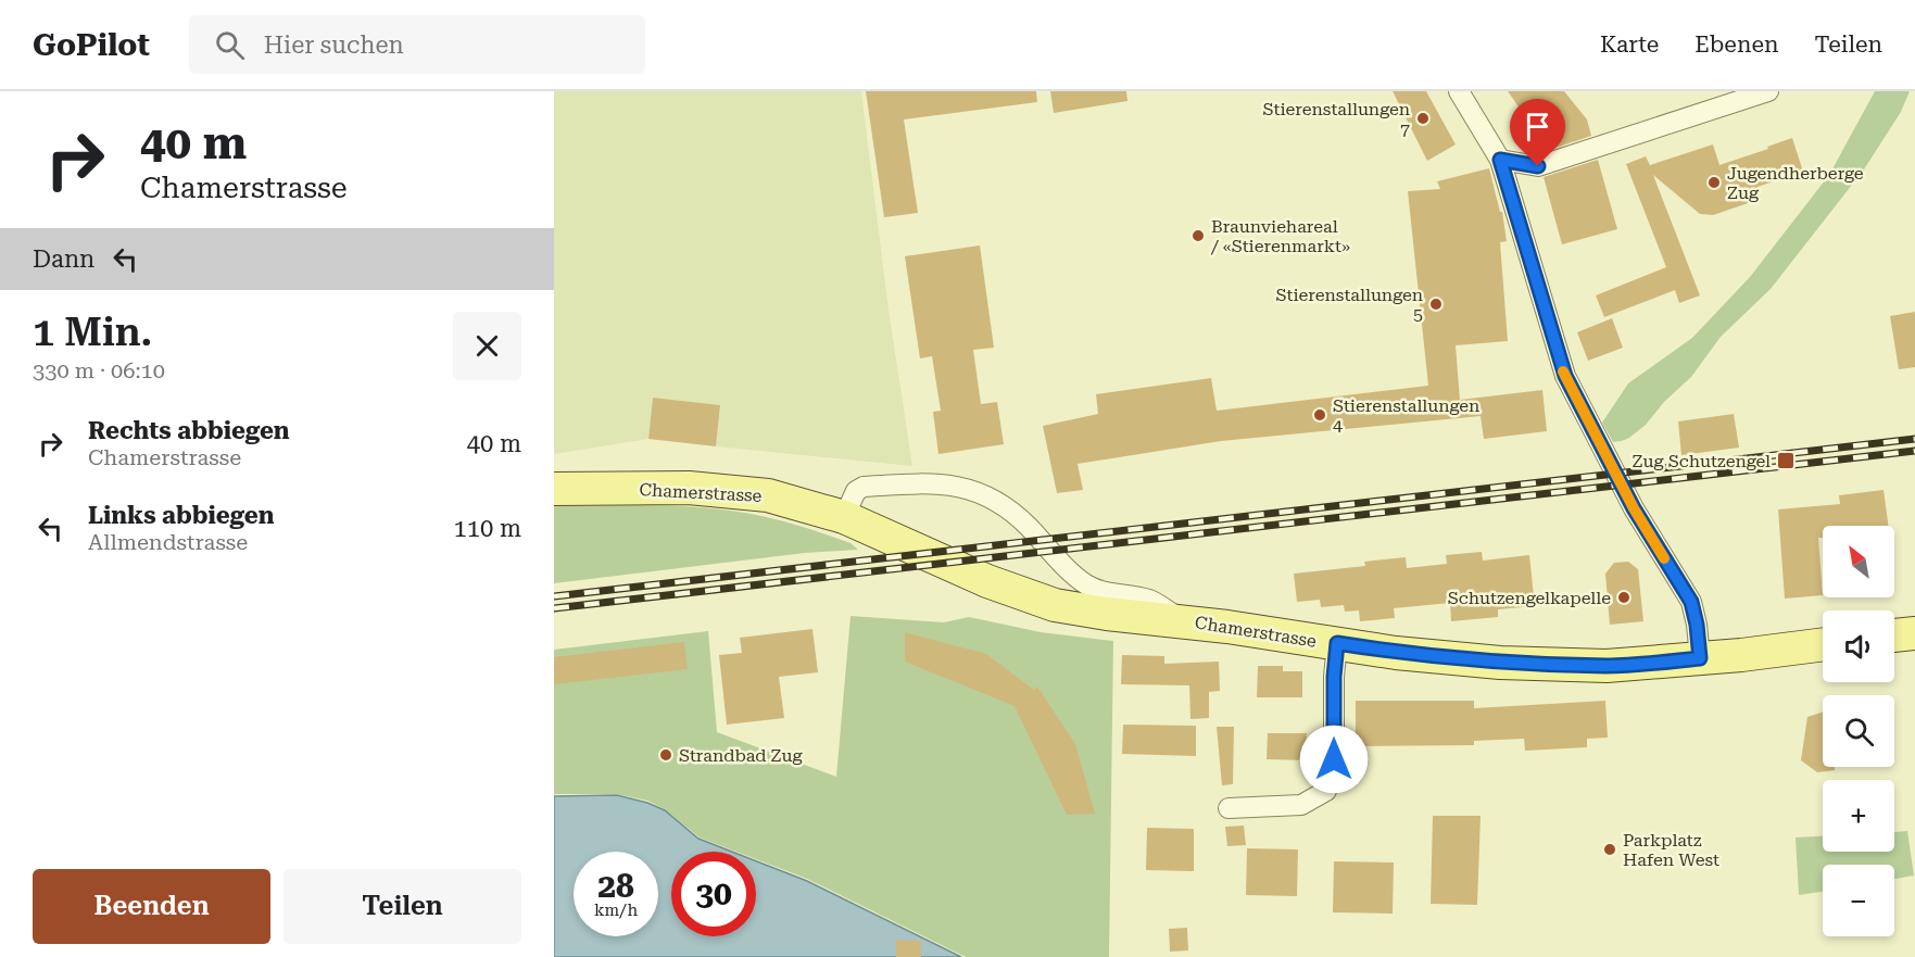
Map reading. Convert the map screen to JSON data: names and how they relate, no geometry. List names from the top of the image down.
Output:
{
  "streets": {
    "main road": ["Chamerstrasse"]
  },
  "places": {
    "other": [
      "Stierenstallungen 7",
      "Jugendherberge Zug",
      "Braunviehareal / «Stierenmarkt»",
      "Stierenstallungen 5",
      "Stierenstallungen 4",
      "Schutzengelkapelle",
      "Strandbad Zug",
      "Parkplatz Hafen West"
    ],
    "transit": ["Zug Schutzengel"]
  },
  "north": "top left",
  "page": {
    "header": "GoPilot",
    "search": "Hier suchen",
    "nav": ["Karte", "Ebenen", "Teilen"],
    "turn": ["40 m", "Chamerstrasse"],
    "then": "Dann",
    "heading": ["1 Min.", "330 m · 06:10"],
    "list": [
      {
        "name": "Rechts abbiegen",
        "note": "Chamerstrasse",
        "value": "40 m"
      },
      {
        "name": "Links abbiegen",
        "note": "Allmendstrasse",
        "value": "110 m"
      }
    ],
    "map_buttons": ["+", "−"],
    "speed": "28 km/h",
    "limit": "30",
    "buttons": ["Beenden", "Teilen"]
  }
}
